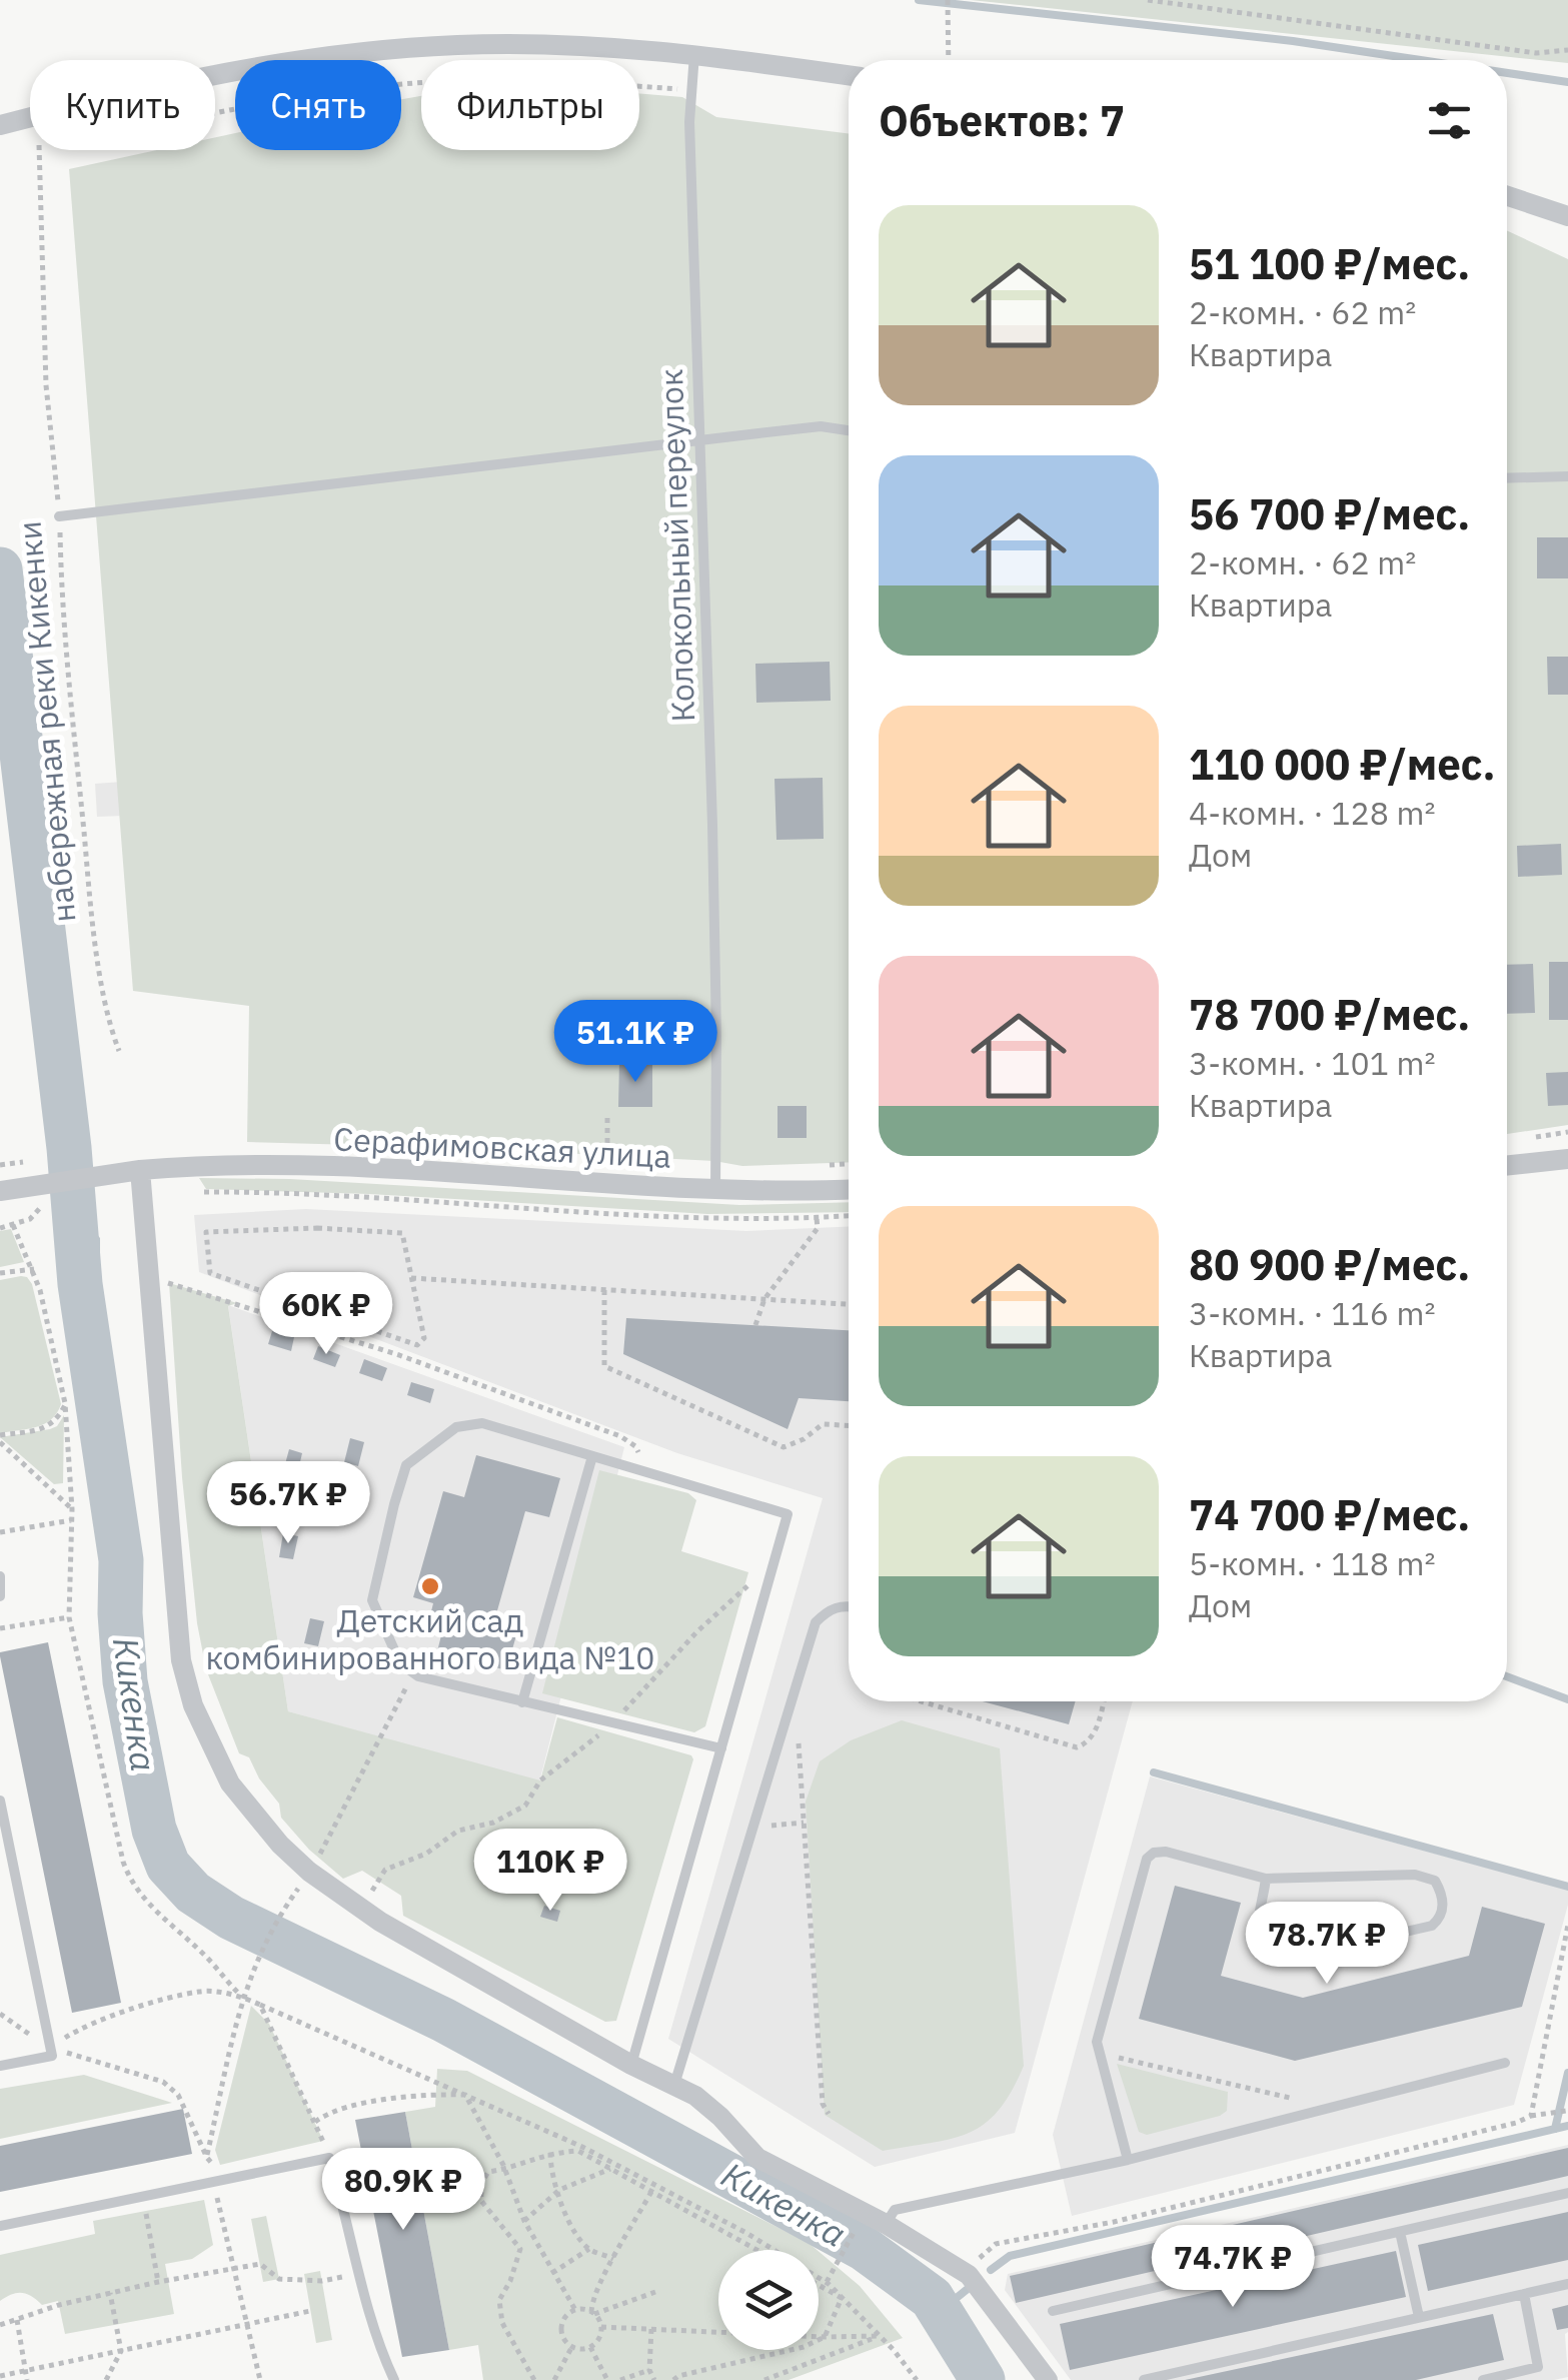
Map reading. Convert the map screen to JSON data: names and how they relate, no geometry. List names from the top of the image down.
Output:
{
  "streets": {
    "street": ["Серафимовская улица"],
    "lane": ["Колокольный переулок"],
    "path": ["набережная реки Кикенки"]
  },
  "crossings": [
    ["Колокольный переулок", "Серафимовская улица"]
  ],
  "water": ["Кикенка"],
  "places": ["Детский сад комбинированного вида №10"],
  "page": {
    "chip": ["Купить", "Снять", "Фильтры"],
    "heading": "Объектов: 7",
    "list": [
      {
        "name": "51 100 ₽/мес.",
        "note": "2-комн. · 62 m² · Квартира"
      },
      {
        "name": "56 700 ₽/мес.",
        "note": "2-комн. · 62 m² · Квартира"
      },
      {
        "name": "110 000 ₽/мес.",
        "note": "4-комн. · 128 m² · Дом"
      },
      {
        "name": "78 700 ₽/мес.",
        "note": "3-комн. · 101 m² · Квартира"
      },
      {
        "name": "80 900 ₽/мес.",
        "note": "3-комн. · 116 m² · Квартира"
      },
      {
        "name": "74 700 ₽/мес.",
        "note": "5-комн. · 118 m² · Дом"
      }
    ],
    "price": [
      "51.1K ₽",
      "60K ₽",
      "56.7K ₽",
      "110K ₽",
      "78.7K ₽",
      "80.9K ₽",
      "74.7K ₽"
    ]
  }
}
